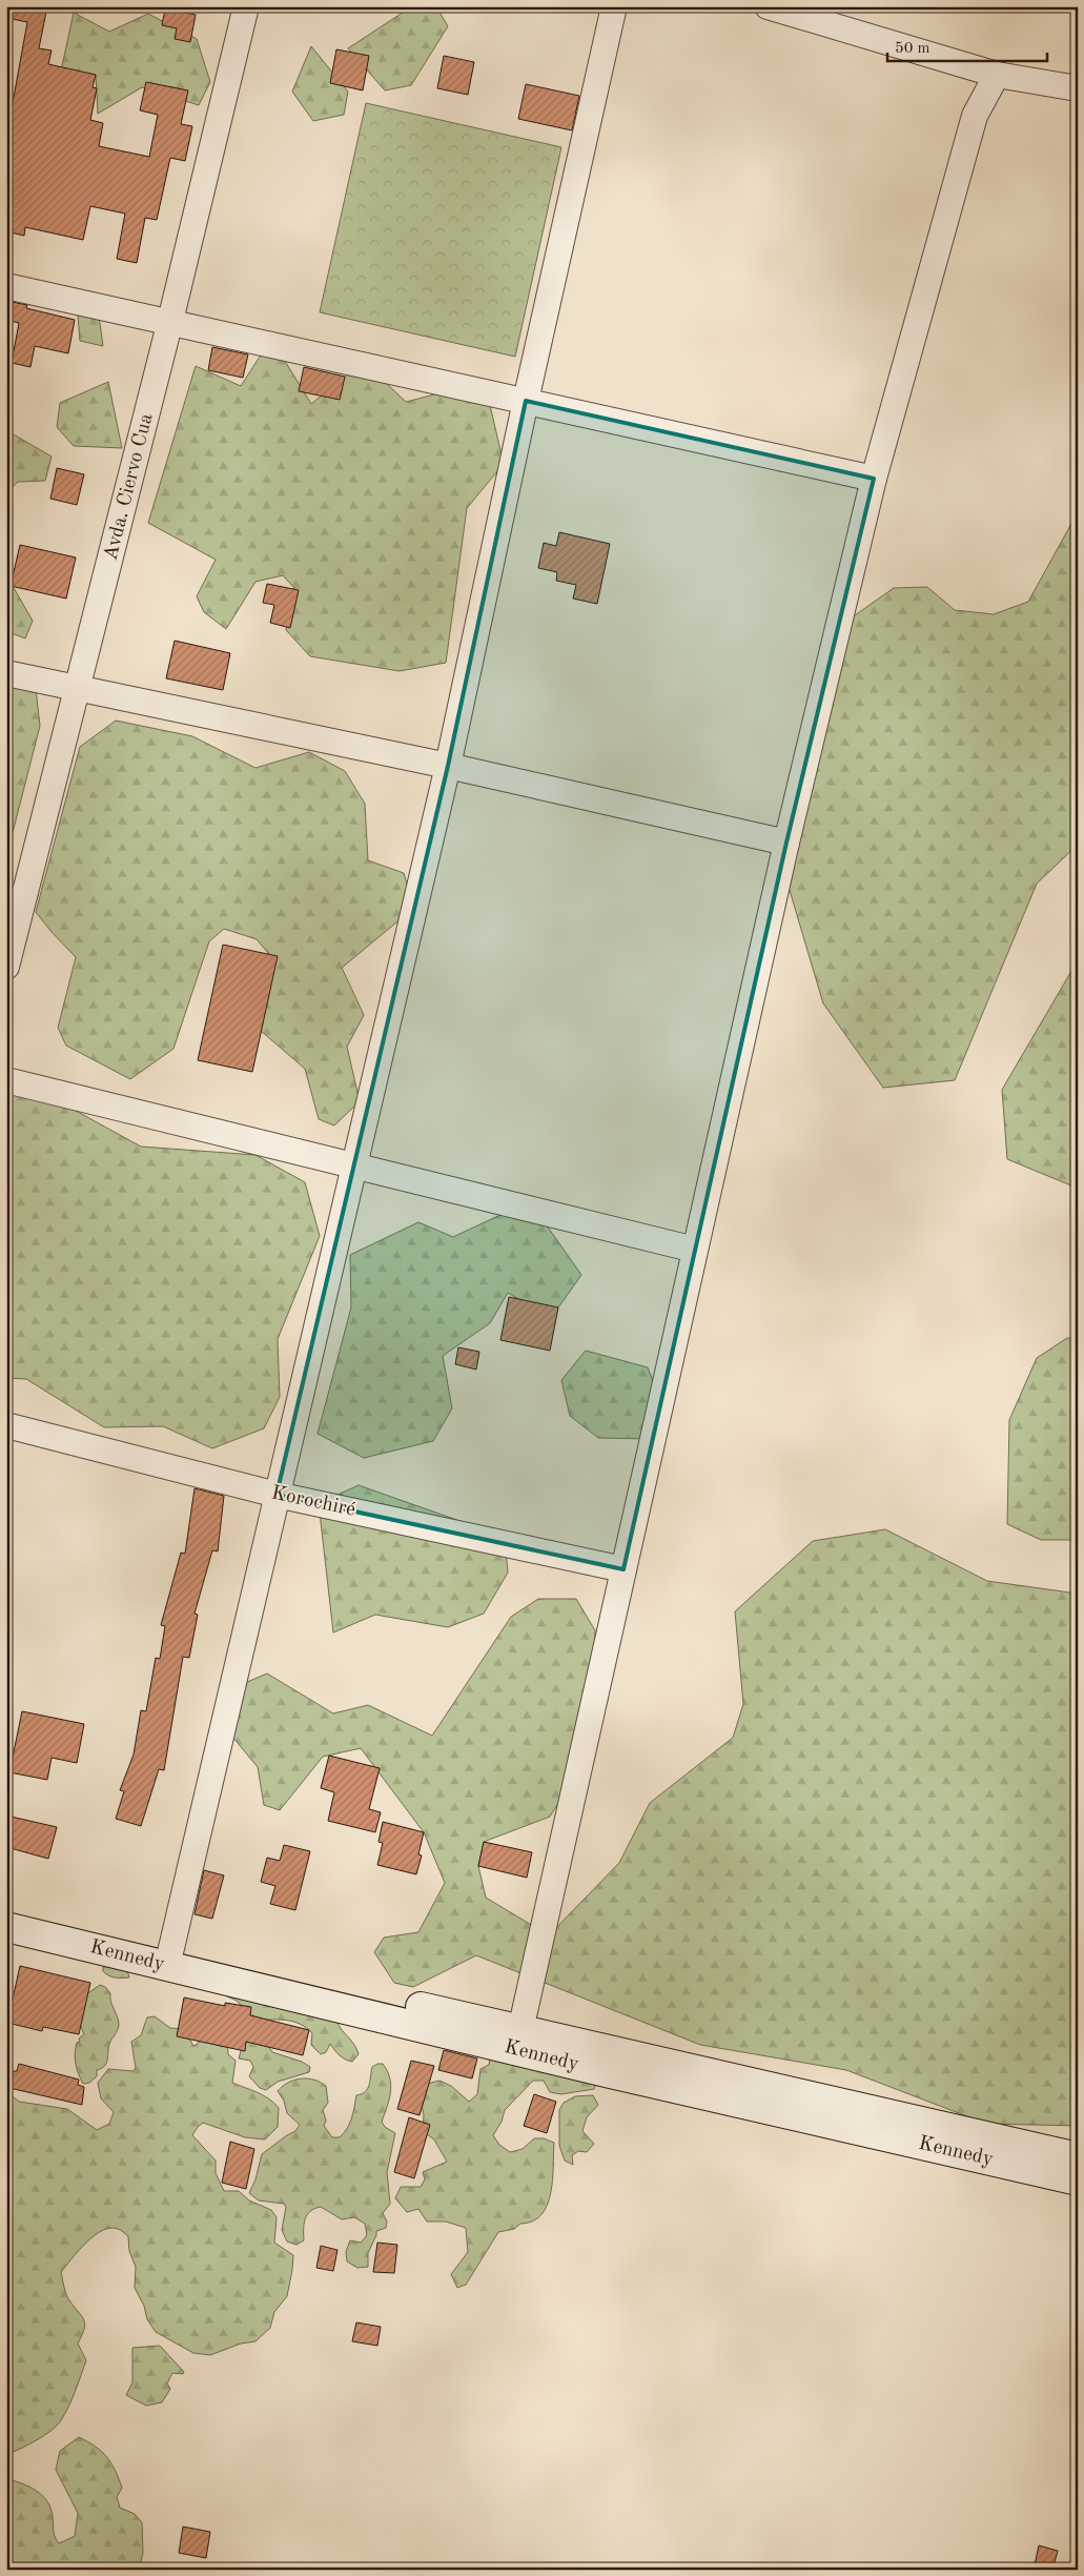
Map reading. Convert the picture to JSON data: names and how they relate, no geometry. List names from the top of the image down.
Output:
{
  "streets": {
    "main road": ["Kennedy"],
    "street": ["Avda. Ciervo Cua", "Korochiré"]
  },
  "scale_bar": "50 m"
}
